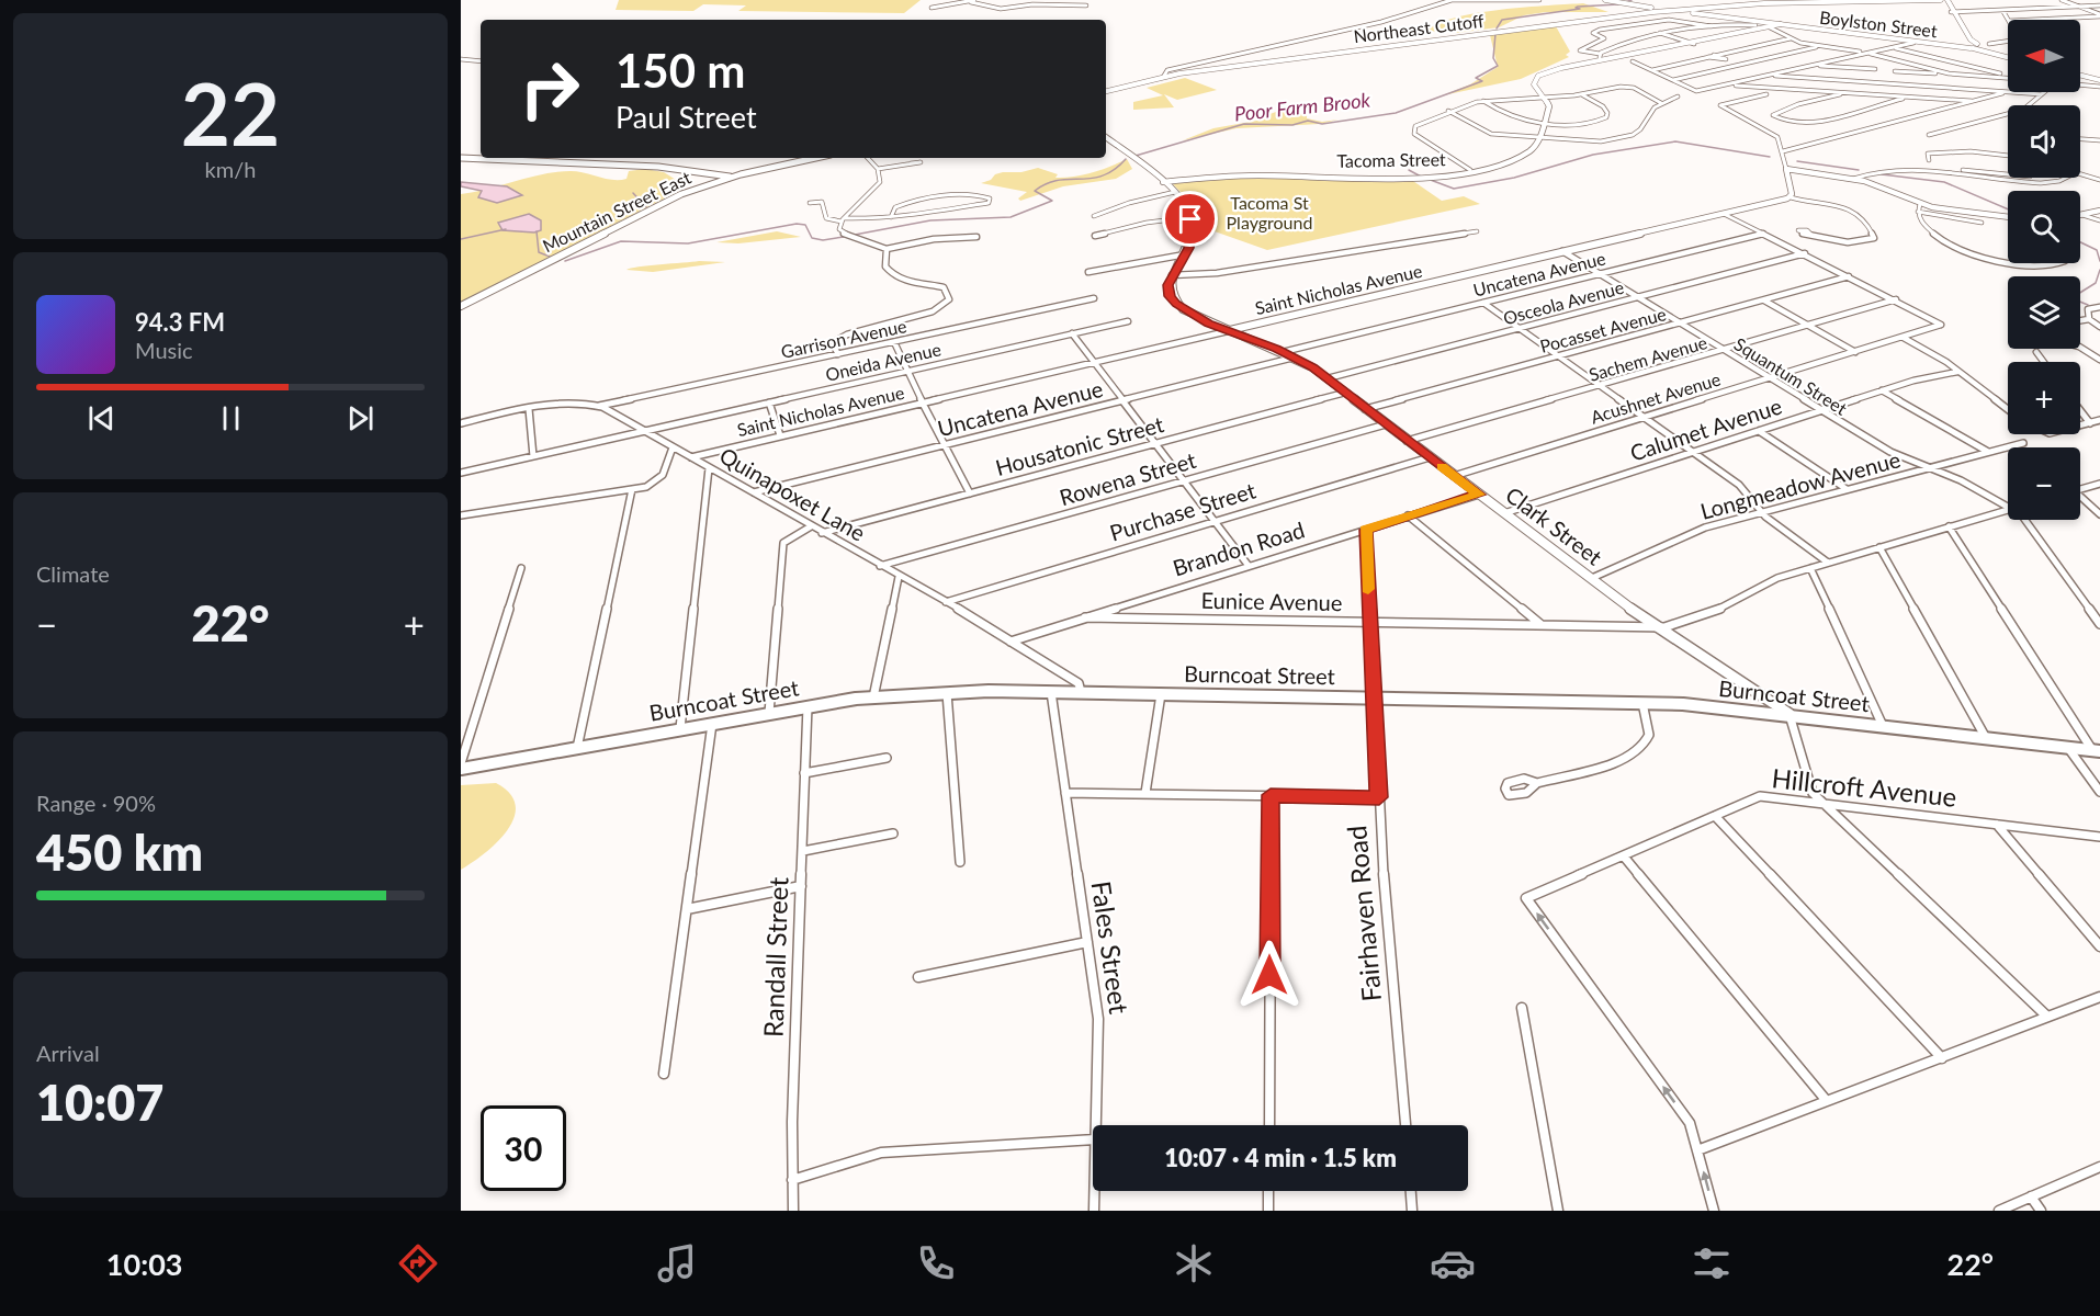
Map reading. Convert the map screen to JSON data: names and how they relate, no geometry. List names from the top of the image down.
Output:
{
  "streets": {
    "main road": [
      "Boylston Street",
      "Northeast Cutoff",
      "Mountain Street East",
      "Burncoat Street"
    ],
    "street": [
      "Tacoma Street",
      "Uncatena Avenue",
      "Saint Nicholas Avenue",
      "Osceola Avenue",
      "Pocasset Avenue",
      "Garrison Avenue",
      "Sachem Avenue",
      "Oneida Avenue",
      "Squantum Street",
      "Acushnet Avenue",
      "Calumet Avenue",
      "Housatonic Street",
      "Rowena Street",
      "Longmeadow Avenue",
      "Quinapoxet Lane",
      "Purchase Street",
      "Clark Street",
      "Brandon Road",
      "Eunice Avenue",
      "Hillcroft Avenue",
      "Fairhaven Road",
      "Fales Street",
      "Randall Street"
    ]
  },
  "crossings": [
    ["Boylston Street", "Northeast Cutoff"],
    ["Uncatena Avenue", "Squantum Street"],
    ["Uncatena Avenue", "Quinapoxet Lane"],
    ["Uncatena Avenue", "Clark Street"],
    ["Saint Nicholas Avenue", "Squantum Street"],
    ["Saint Nicholas Avenue", "Quinapoxet Lane"],
    ["Saint Nicholas Avenue", "Clark Street"],
    ["Osceola Avenue", "Squantum Street"],
    ["Osceola Avenue", "Clark Street"],
    ["Pocasset Avenue", "Squantum Street"],
    ["Pocasset Avenue", "Clark Street"],
    ["Garrison Avenue", "Quinapoxet Lane"],
    ["Sachem Avenue", "Squantum Street"],
    ["Sachem Avenue", "Acushnet Avenue"],
    ["Sachem Avenue", "Clark Street"],
    ["Oneida Avenue", "Quinapoxet Lane"],
    ["Squantum Street", "Acushnet Avenue"],
    ["Squantum Street", "Calumet Avenue"],
    ["Squantum Street", "Longmeadow Avenue"],
    ["Acushnet Avenue", "Clark Street"],
    ["Calumet Avenue", "Clark Street"],
    ["Housatonic Street", "Quinapoxet Lane"],
    ["Housatonic Street", "Clark Street"],
    ["Rowena Street", "Quinapoxet Lane"],
    ["Rowena Street", "Clark Street"],
    ["Longmeadow Avenue", "Clark Street"],
    ["Quinapoxet Lane", "Purchase Street"],
    ["Quinapoxet Lane", "Brandon Road"],
    ["Quinapoxet Lane", "Burncoat Street"],
    ["Purchase Street", "Clark Street"],
    ["Clark Street", "Brandon Road"],
    ["Clark Street", "Eunice Avenue"],
    ["Clark Street", "Burncoat Street"],
    ["Brandon Road", "Eunice Avenue"],
    ["Brandon Road", "Fairhaven Road"],
    ["Eunice Avenue", "Fairhaven Road"],
    ["Burncoat Street", "Fairhaven Road"],
    ["Burncoat Street", "Fales Street"],
    ["Burncoat Street", "Randall Street"]
  ],
  "water": ["Poor Farm Brook"],
  "parks": ["Tacoma St Playground"],
  "north": "left",
  "page": {
    "tile": [
      ["22", "km/h"],
      "Climate",
      ["Range · 90%", "450 km"],
      ["Arrival", "10:07"]
    ],
    "map_buttons": ["+", "−"],
    "turn": ["150 m", "Paul Street"],
    "song": ["94.3 FM", "Music"],
    "heat": ["−", "22°", "+"],
    "limit": "30",
    "trip": "10:07 · 4 min · 1.5 km",
    "tabs": ["10:03", "22°"]
  }
}
